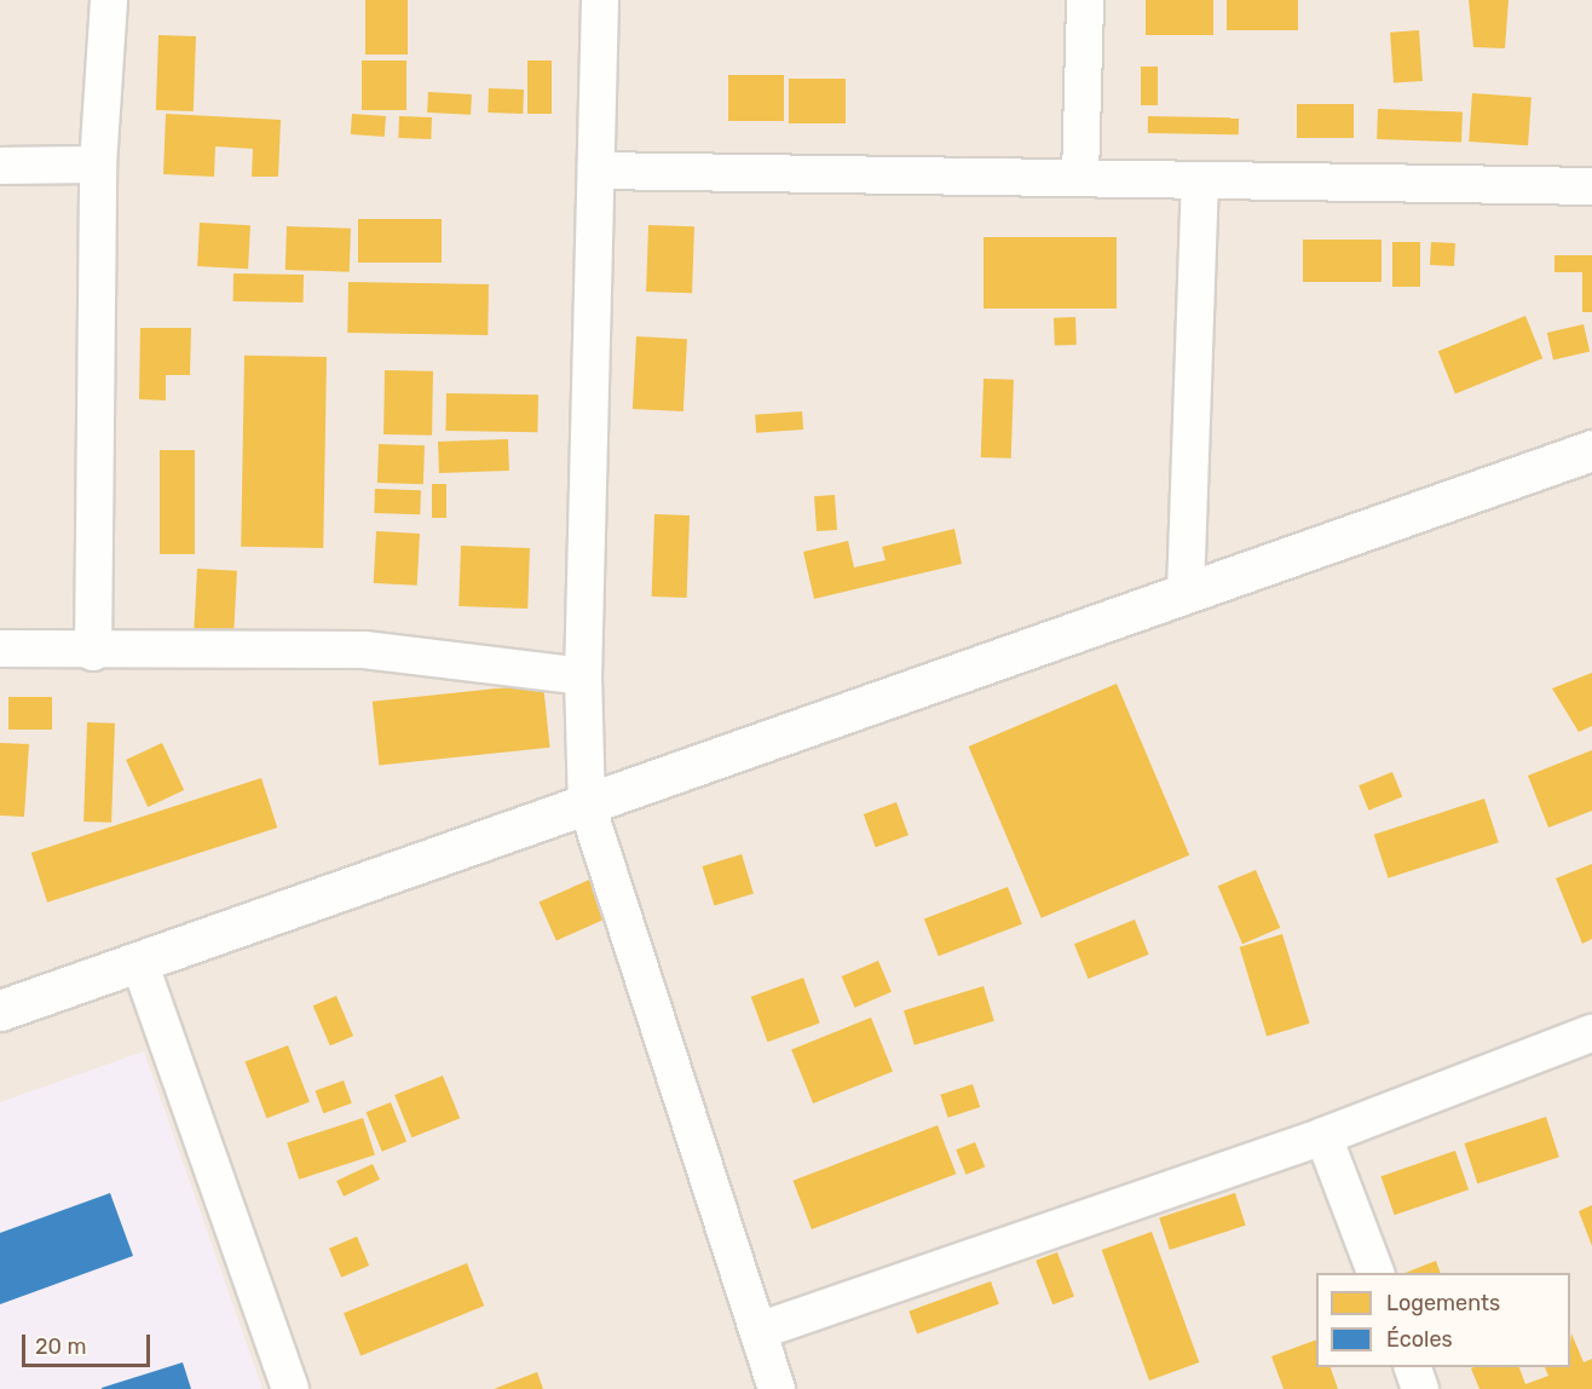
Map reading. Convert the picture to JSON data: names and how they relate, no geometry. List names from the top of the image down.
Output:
{
  "legend": ["Logements", "Écoles"],
  "scale_bar": "20 m"
}
